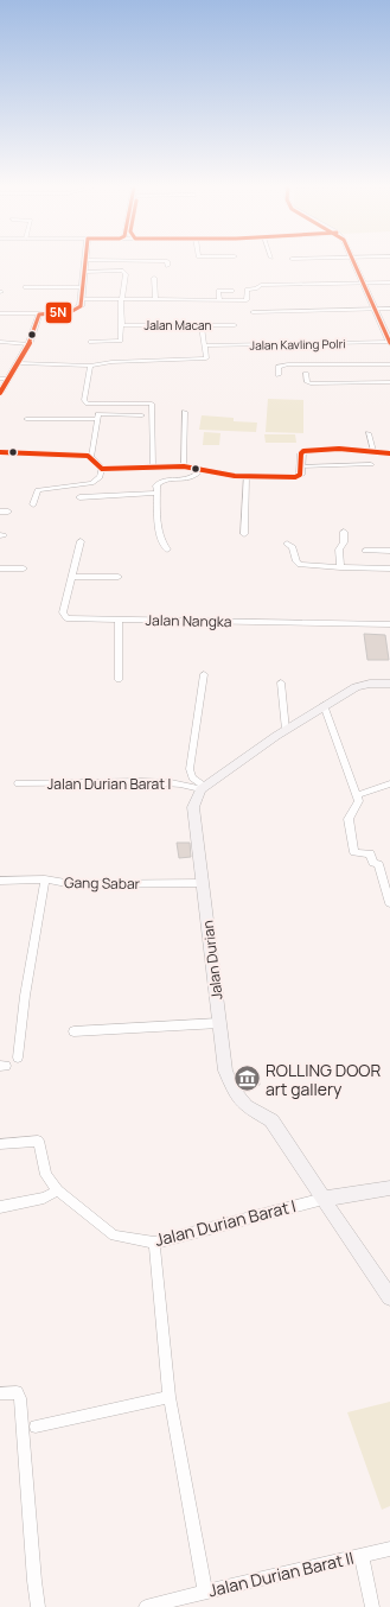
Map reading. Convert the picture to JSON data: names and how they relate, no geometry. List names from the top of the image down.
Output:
{
  "streets": {
    "main road": ["Jalan Durian"],
    "street": [
      "Jalan Macan",
      "Jalan Kavling Polri",
      "Jalan Nangka",
      "Jalan Durian Barat I",
      "Gang Sabar",
      "Jalan Durian Barat II"
    ]
  },
  "crossings": [
    ["Jalan Durian Barat I", "Jalan Durian"],
    ["Gang Sabar", "Jalan Durian"]
  ],
  "places": {
    "museum": ["ROLLING DOOR art gallery"]
  },
  "lines": ["transit line 5N"]
}
